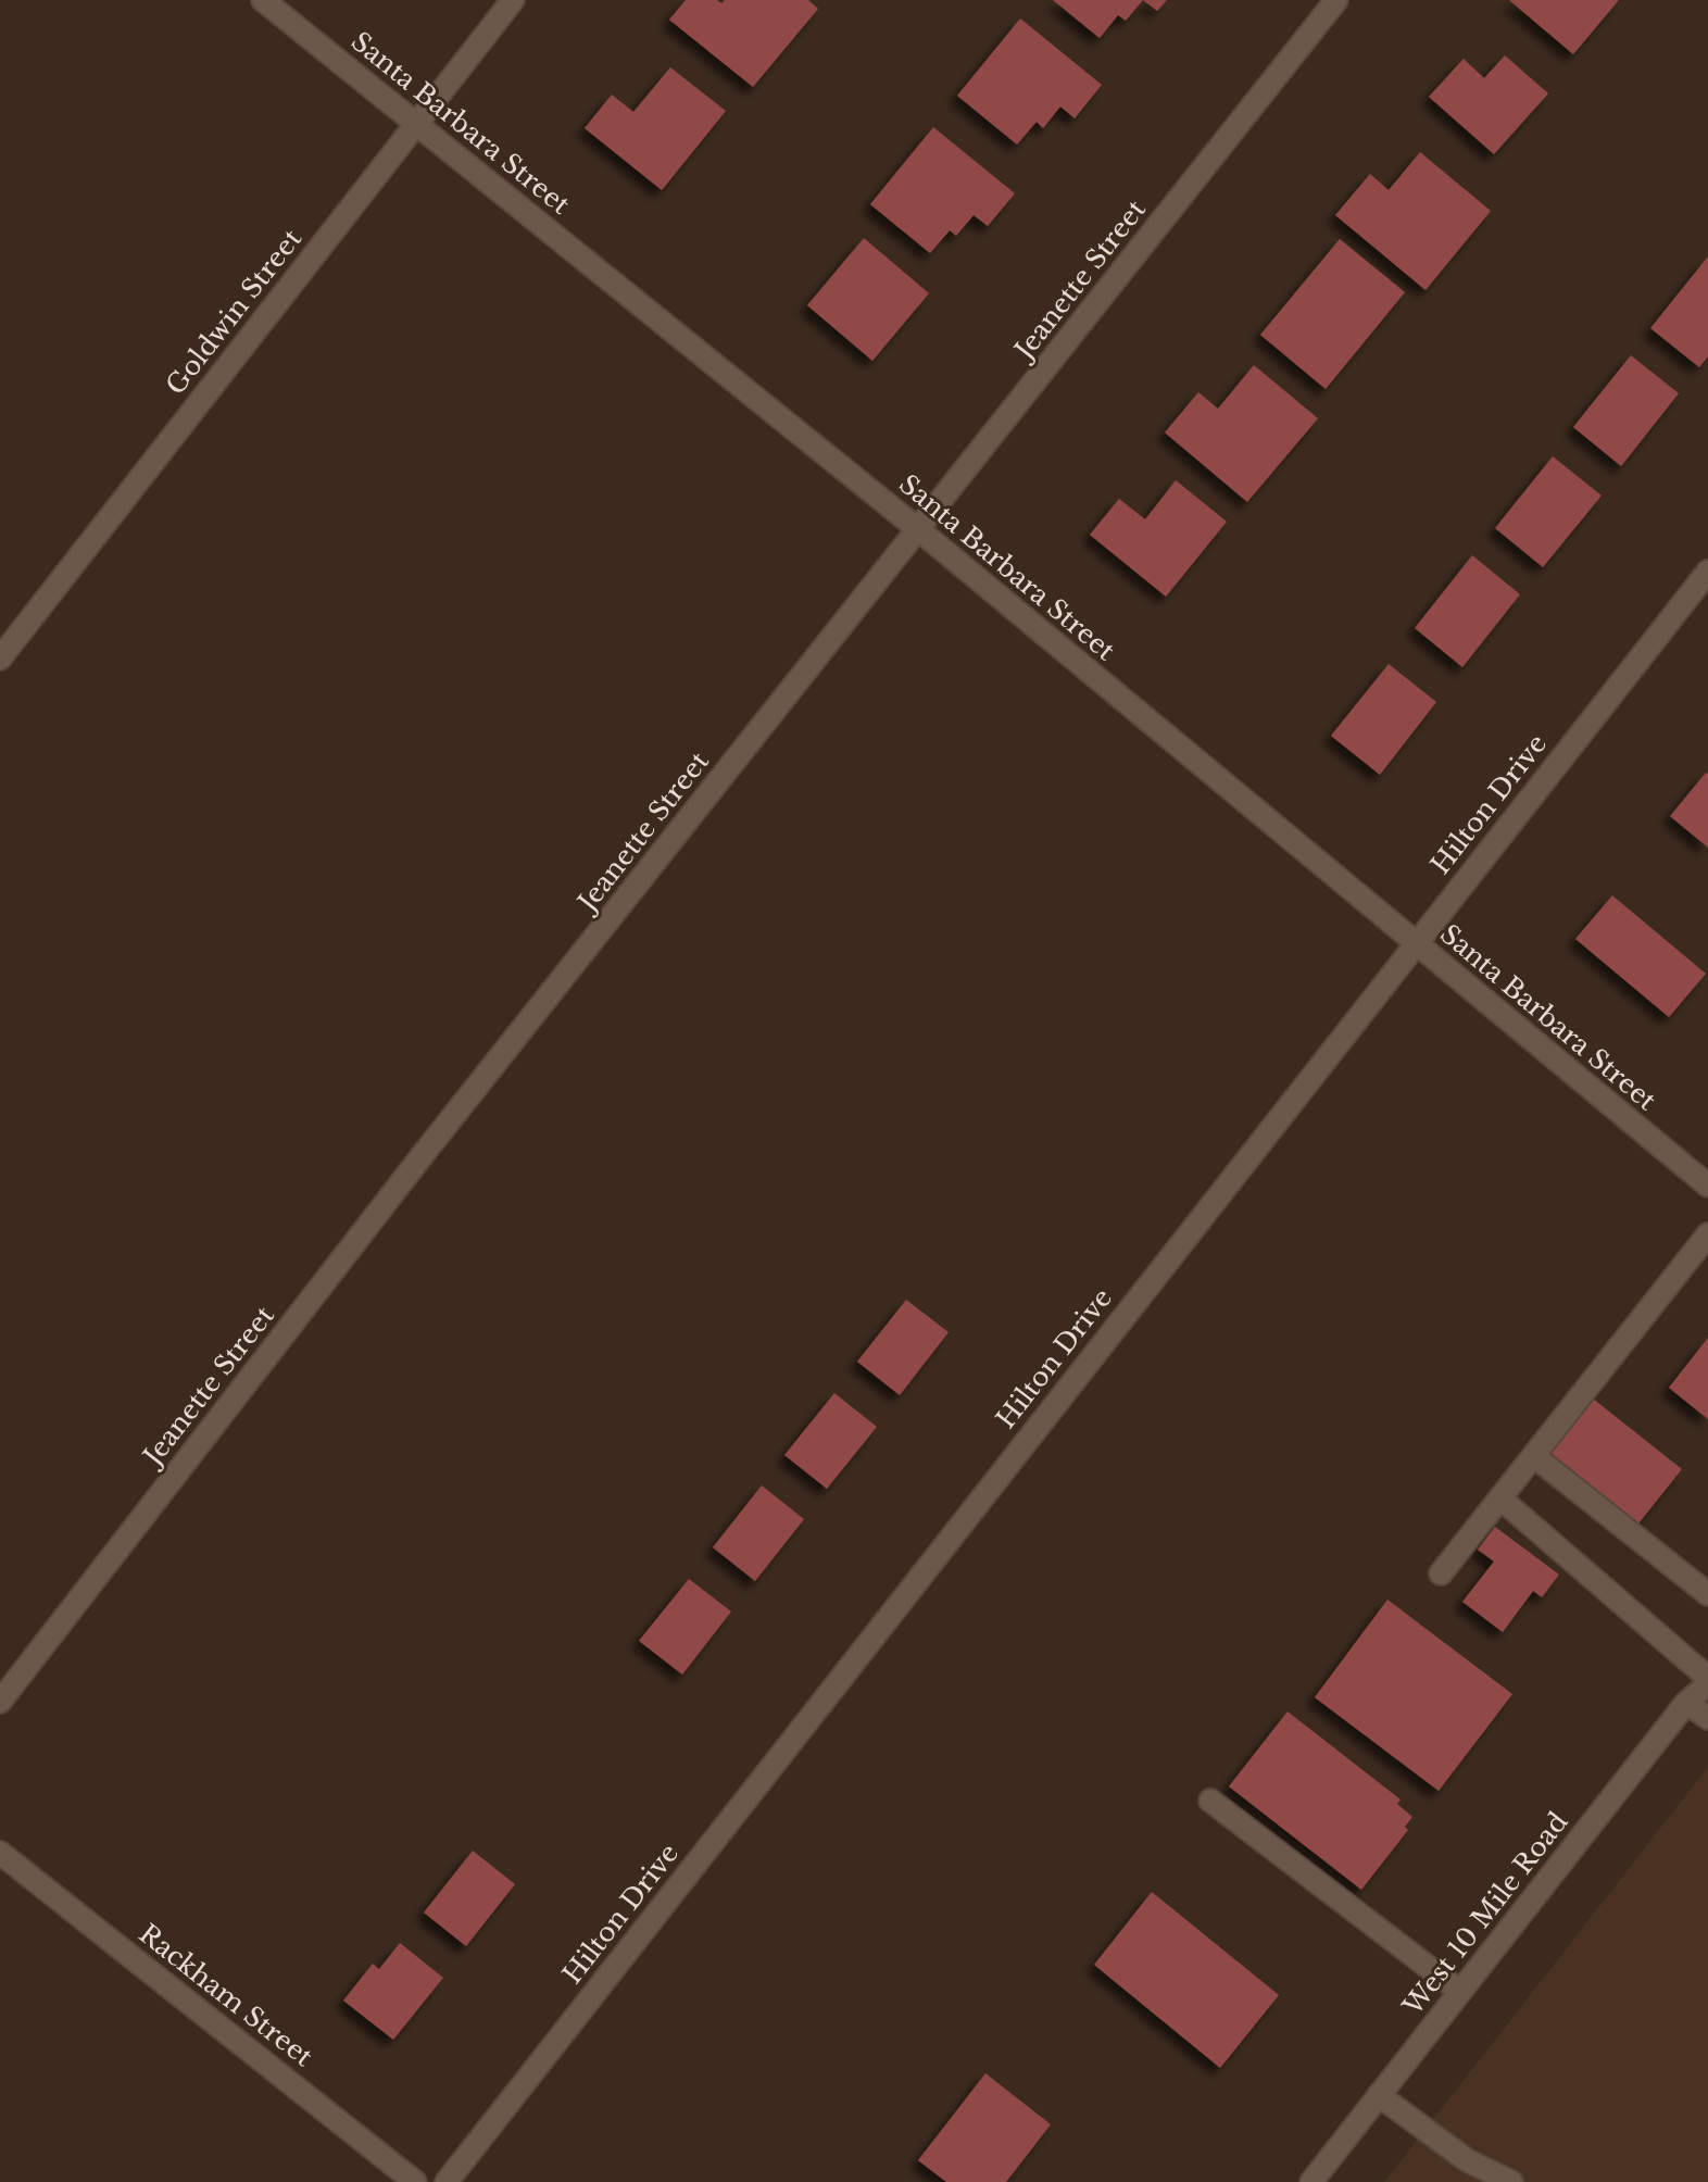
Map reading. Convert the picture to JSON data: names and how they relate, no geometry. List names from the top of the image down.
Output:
{
  "streets": {
    "street": [
      "Santa Barbara Street",
      "Jeanette Street",
      "Goldwin Street",
      "Hilton Drive",
      "West 10 Mile Road",
      "Rackham Street"
    ]
  },
  "crossings": [
    ["Santa Barbara Street", "Jeanette Street"],
    ["Santa Barbara Street", "Goldwin Street"],
    ["Santa Barbara Street", "Hilton Drive"]
  ]
}
